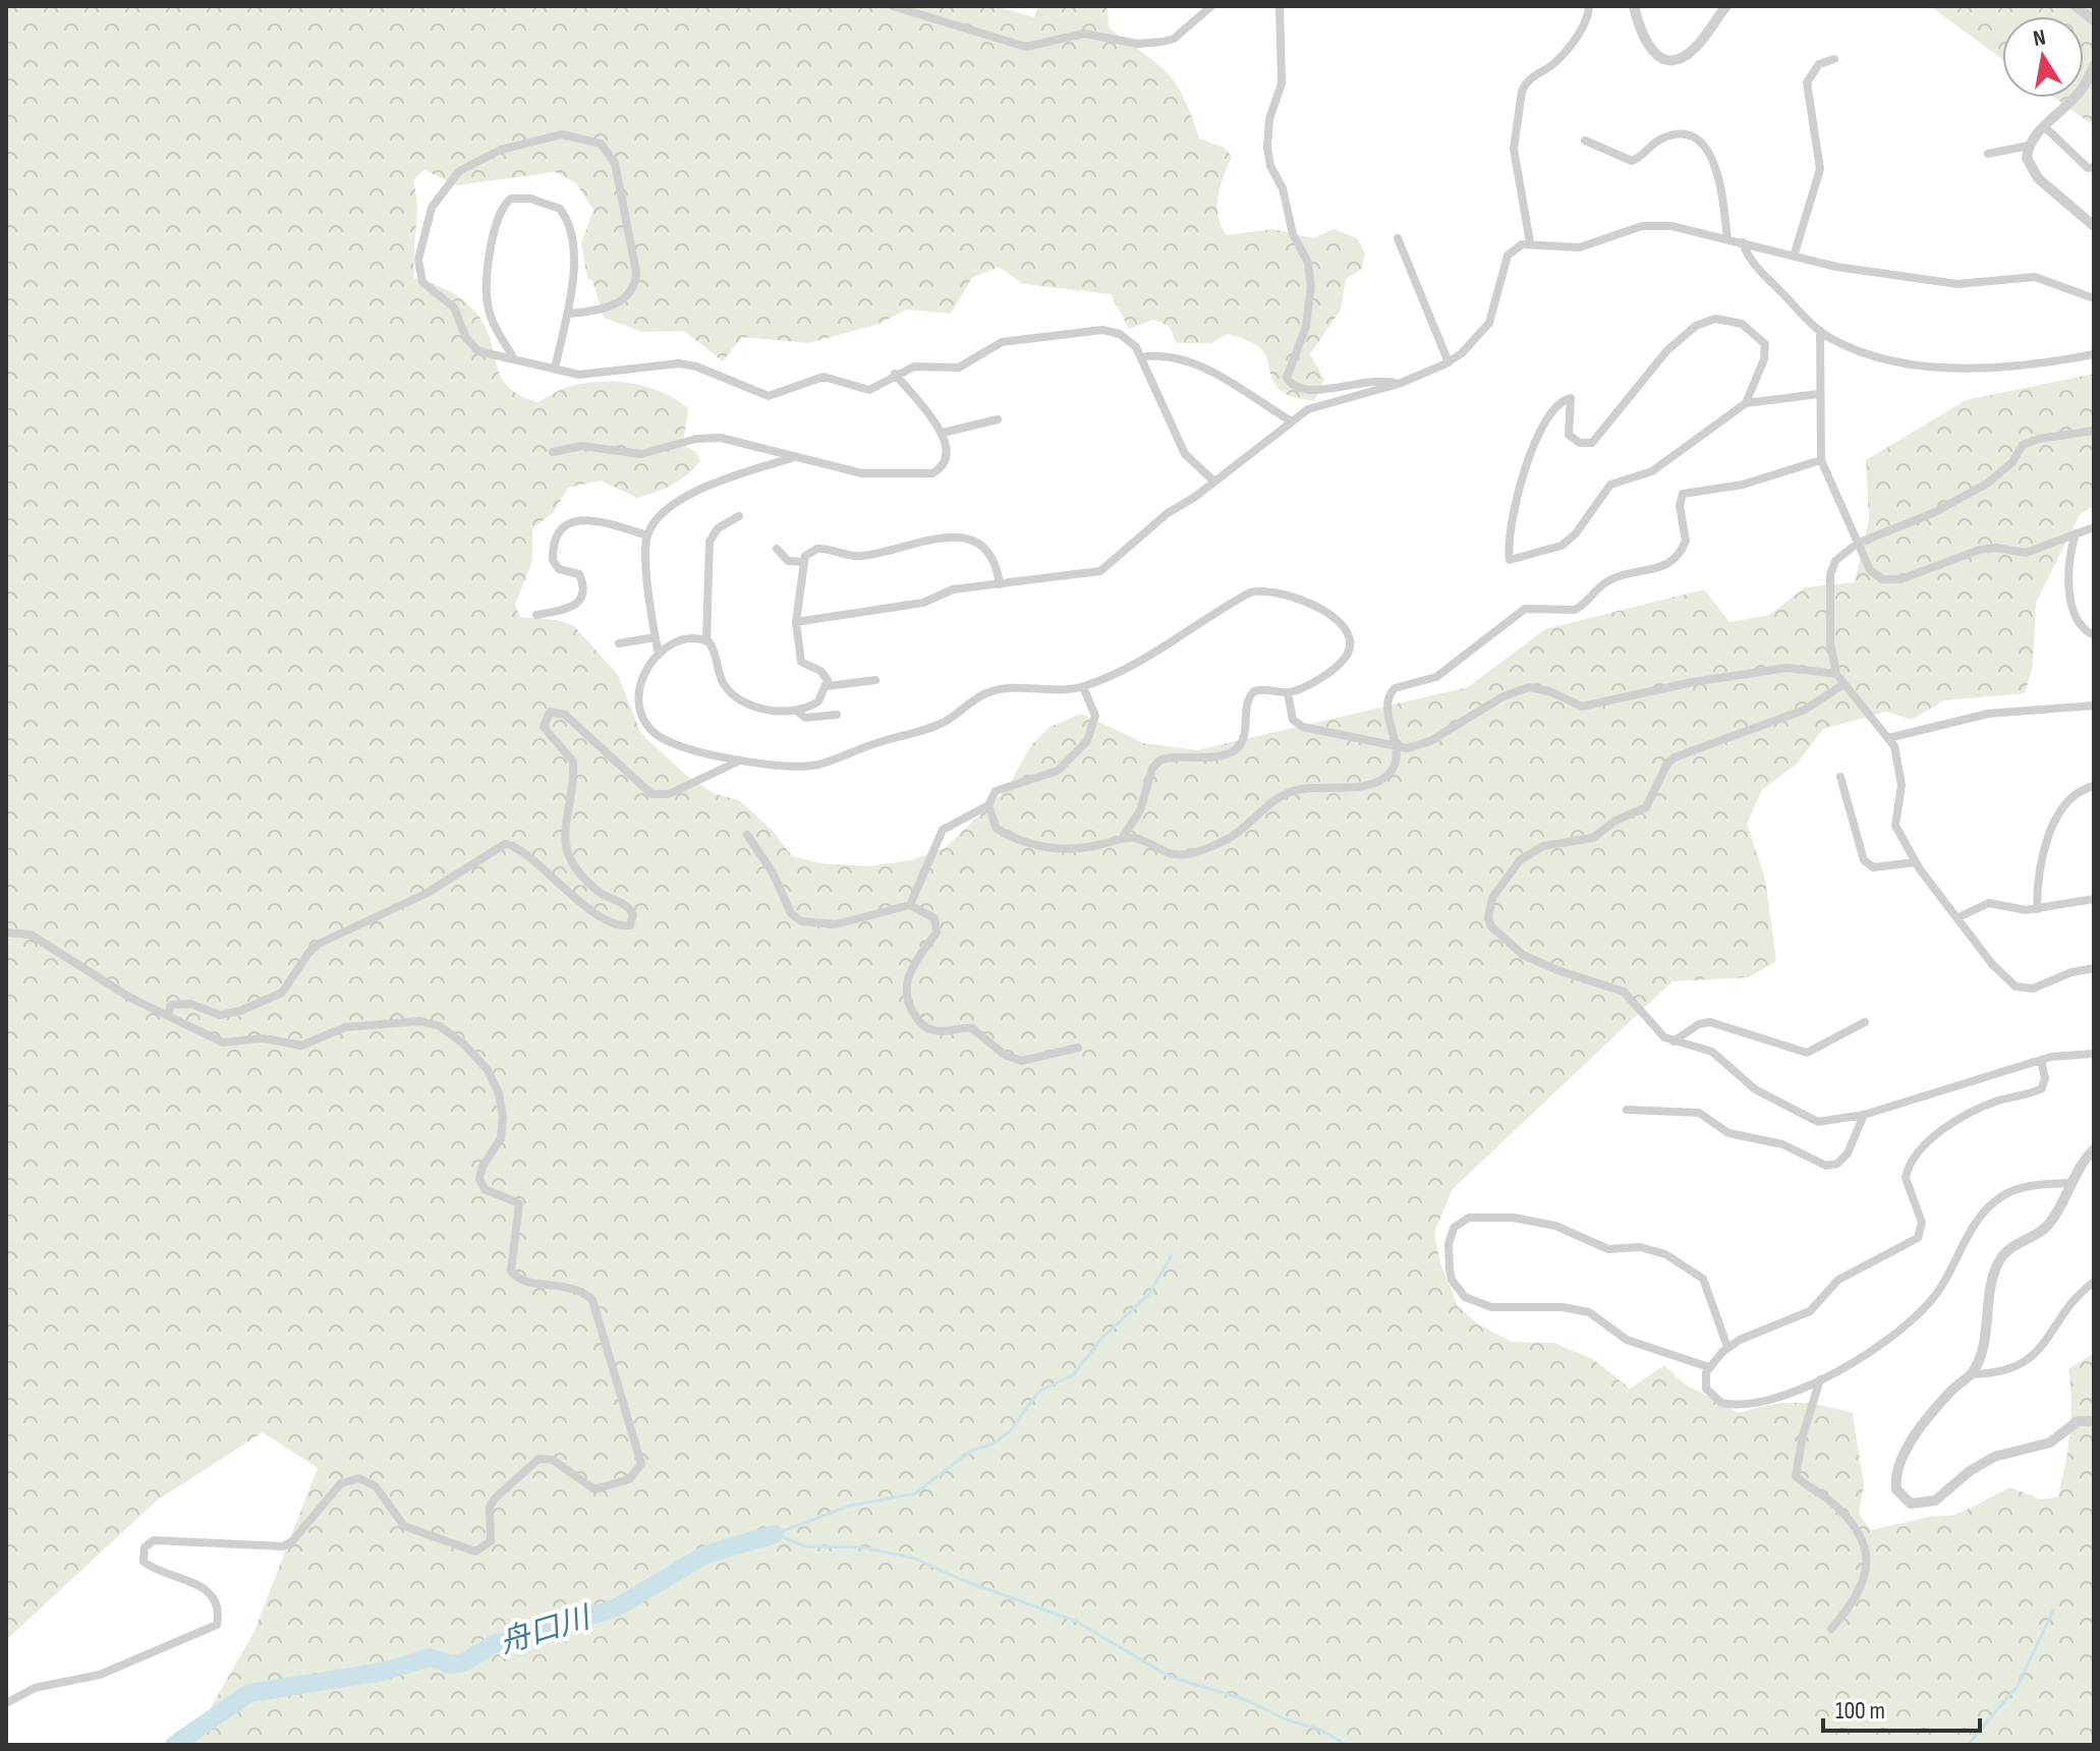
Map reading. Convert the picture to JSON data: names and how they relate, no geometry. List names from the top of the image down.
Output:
{
  "water": ["舟口川"],
  "scale_bar": "100 m",
  "north": "top"
}
